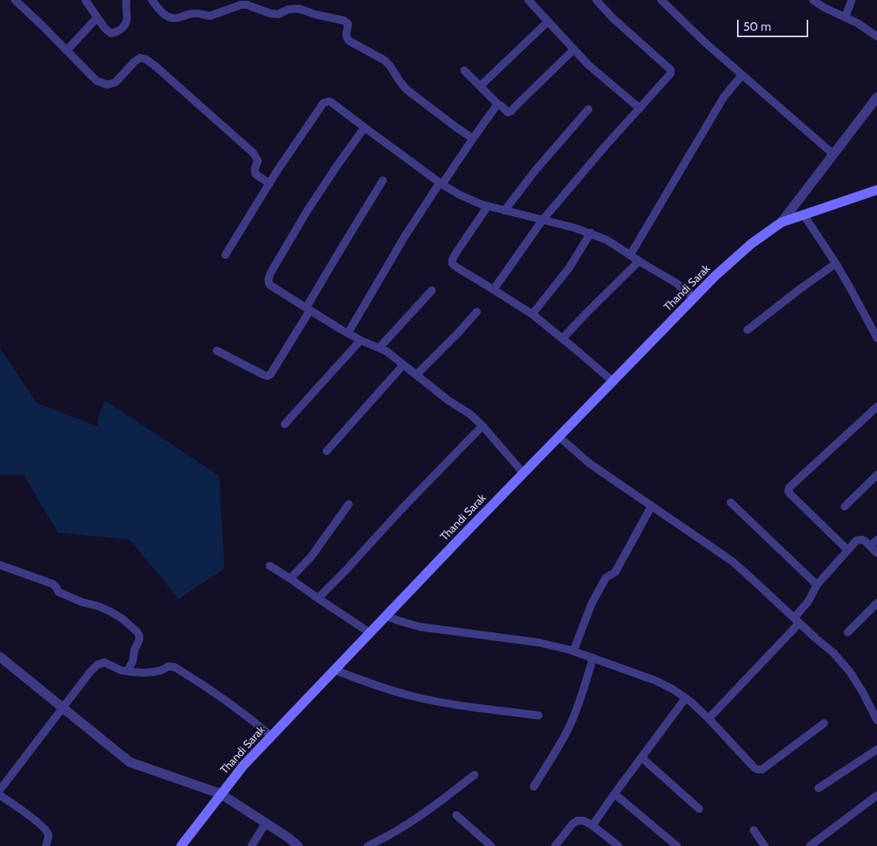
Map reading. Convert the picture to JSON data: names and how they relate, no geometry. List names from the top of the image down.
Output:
{
  "streets": {
    "main road": ["Thandi Sarak"]
  },
  "scale_bar": "50 m"
}
